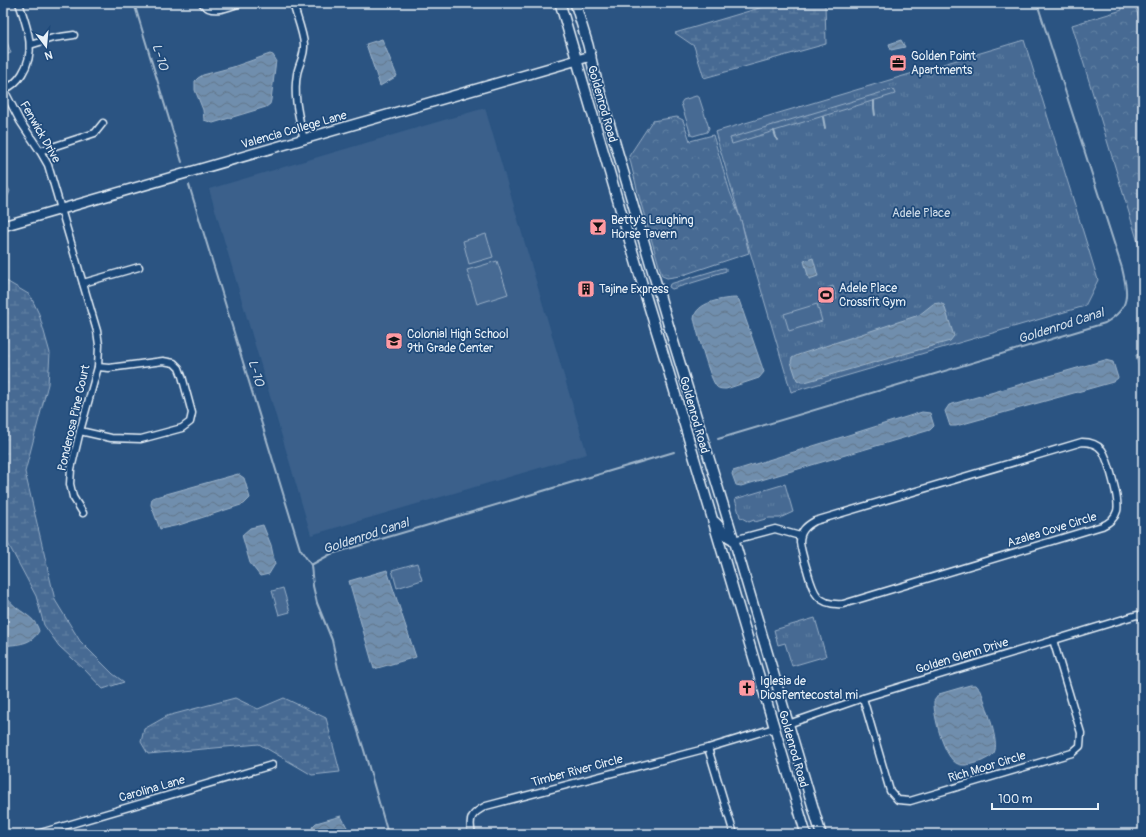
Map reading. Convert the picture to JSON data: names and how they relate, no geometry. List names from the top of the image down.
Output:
{
  "streets": {
    "main road": ["Goldenrod Road", "Valencia College Lane"],
    "street": [
      "Fenwick Drive",
      "Ponderosa Pine Court",
      "Azalea Cove Circle",
      "Golden Glenn Drive",
      "Rich Moor Circle",
      "Timber River Circle",
      "Carolina Lane"
    ]
  },
  "crossings": [
    ["Goldenrod Road", "Valencia College Lane"],
    ["Goldenrod Road", "Golden Glenn Drive"],
    ["Goldenrod Road", "Timber River Circle"],
    ["Valencia College Lane", "Fenwick Drive"],
    ["Valencia College Lane", "Ponderosa Pine Court"],
    ["Fenwick Drive", "Ponderosa Pine Court"],
    ["Golden Glenn Drive", "Rich Moor Circle"]
  ],
  "water": ["L-10", "Goldenrod Canal"],
  "parks": ["Adele Place"],
  "places": {
    "office": ["Golden Point Apartments"],
    "bar": ["Betty's Laughing Horse Tavern"],
    "building": ["Tajine Express"],
    "sports": ["Adele Place Crossfit Gym"],
    "school or university": ["Colonial High School 9th Grade Center"],
    "church": ["Iglesia de DiosPentecostal mi"]
  },
  "scale_bar": "100 m",
  "north": "bottom"
}
